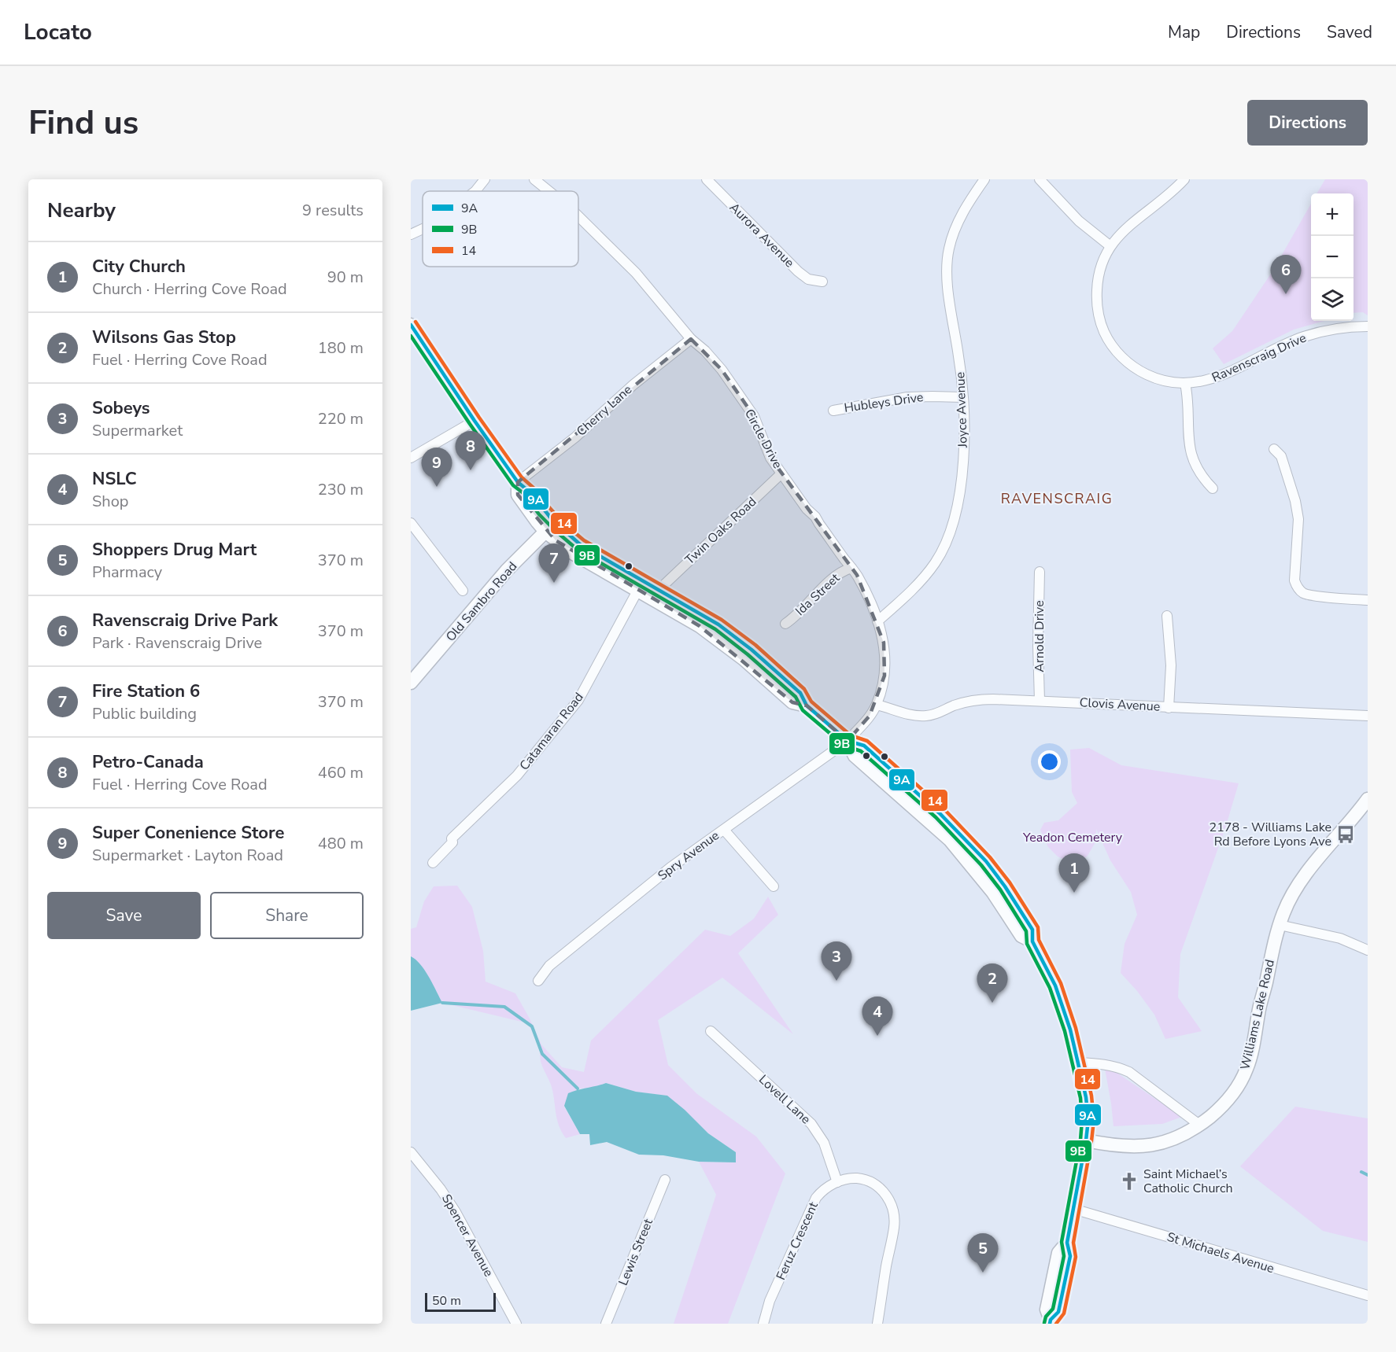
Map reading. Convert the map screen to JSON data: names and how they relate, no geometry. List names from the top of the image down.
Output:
{
  "streets": {
    "main road": ["Old Sambro Road", "Williams Lake Road"],
    "street": [
      "Aurora Avenue",
      "Ravenscraig Drive",
      "Hubleys Drive",
      "Joyce Avenue",
      "Cherry Lane",
      "Circle Drive",
      "Twin Oaks Road",
      "Ida Street",
      "Arnold Drive",
      "Clovis Avenue",
      "Catamaran Road",
      "Spry Avenue",
      "Lovell Lane",
      "Spencer Avenue",
      "Feruz Crescent",
      "Lewis Street",
      "St Michaels Avenue"
    ]
  },
  "crossings": [
    ["Hubleys Drive", "Joyce Avenue"],
    ["Joyce Avenue", "Circle Drive"],
    ["Cherry Lane", "Circle Drive"],
    ["Circle Drive", "Twin Oaks Road"],
    ["Circle Drive", "Ida Street"],
    ["Circle Drive", "Clovis Avenue"],
    ["Circle Drive", "Spry Avenue"],
    ["Arnold Drive", "Clovis Avenue"],
    ["Lovell Lane", "Feruz Crescent"]
  ],
  "districts": ["RAVENSCRAIG"],
  "parks": ["Yeadon Cemetery"],
  "places": {
    "bus stop": ["2178 - Williams Lake Rd Before Lyons Ave"],
    "church": ["Saint Michael’s Catholic Church"]
  },
  "lines": ["transit line 14", "transit line 9A", "transit line 9B"],
  "legend": ["9A", "9B", "14"],
  "scale_bar": "50 m",
  "page": {
    "header": "Locato",
    "nav": ["Map", "Directions", "Saved"],
    "buttons": [
      "Directions",
      ["Save", "Share"]
    ],
    "title": "Find us",
    "heading": ["Nearby", "9 results"],
    "map_buttons": ["+", "−"],
    "list": [
      {
        "mark": "1",
        "name": "City Church",
        "note": "Church · Herring Cove Road",
        "value": "90 m"
      },
      {
        "mark": "2",
        "name": "Wilsons Gas Stop",
        "note": "Fuel · Herring Cove Road",
        "value": "180 m"
      },
      {
        "mark": "3",
        "name": "Sobeys",
        "note": "Supermarket",
        "value": "220 m"
      },
      {
        "mark": "4",
        "name": "NSLC",
        "note": "Shop",
        "value": "230 m"
      },
      {
        "mark": "5",
        "name": "Shoppers Drug Mart",
        "note": "Pharmacy",
        "value": "370 m"
      },
      {
        "mark": "6",
        "name": "Ravenscraig Drive Park",
        "note": "Park · Ravenscraig Drive",
        "value": "370 m"
      },
      {
        "mark": "7",
        "name": "Fire Station 6",
        "note": "Public building",
        "value": "370 m"
      },
      {
        "mark": "8",
        "name": "Petro-Canada",
        "note": "Fuel · Herring Cove Road",
        "value": "460 m"
      },
      {
        "mark": "9",
        "name": "Super Conenience Store",
        "note": "Supermarket · Layton Road",
        "value": "480 m"
      }
    ],
    "pins": [
      "6",
      "8",
      "9",
      "7",
      "1",
      "3",
      "2",
      "4",
      "5"
    ],
    "scale": "50 m"
  }
}
